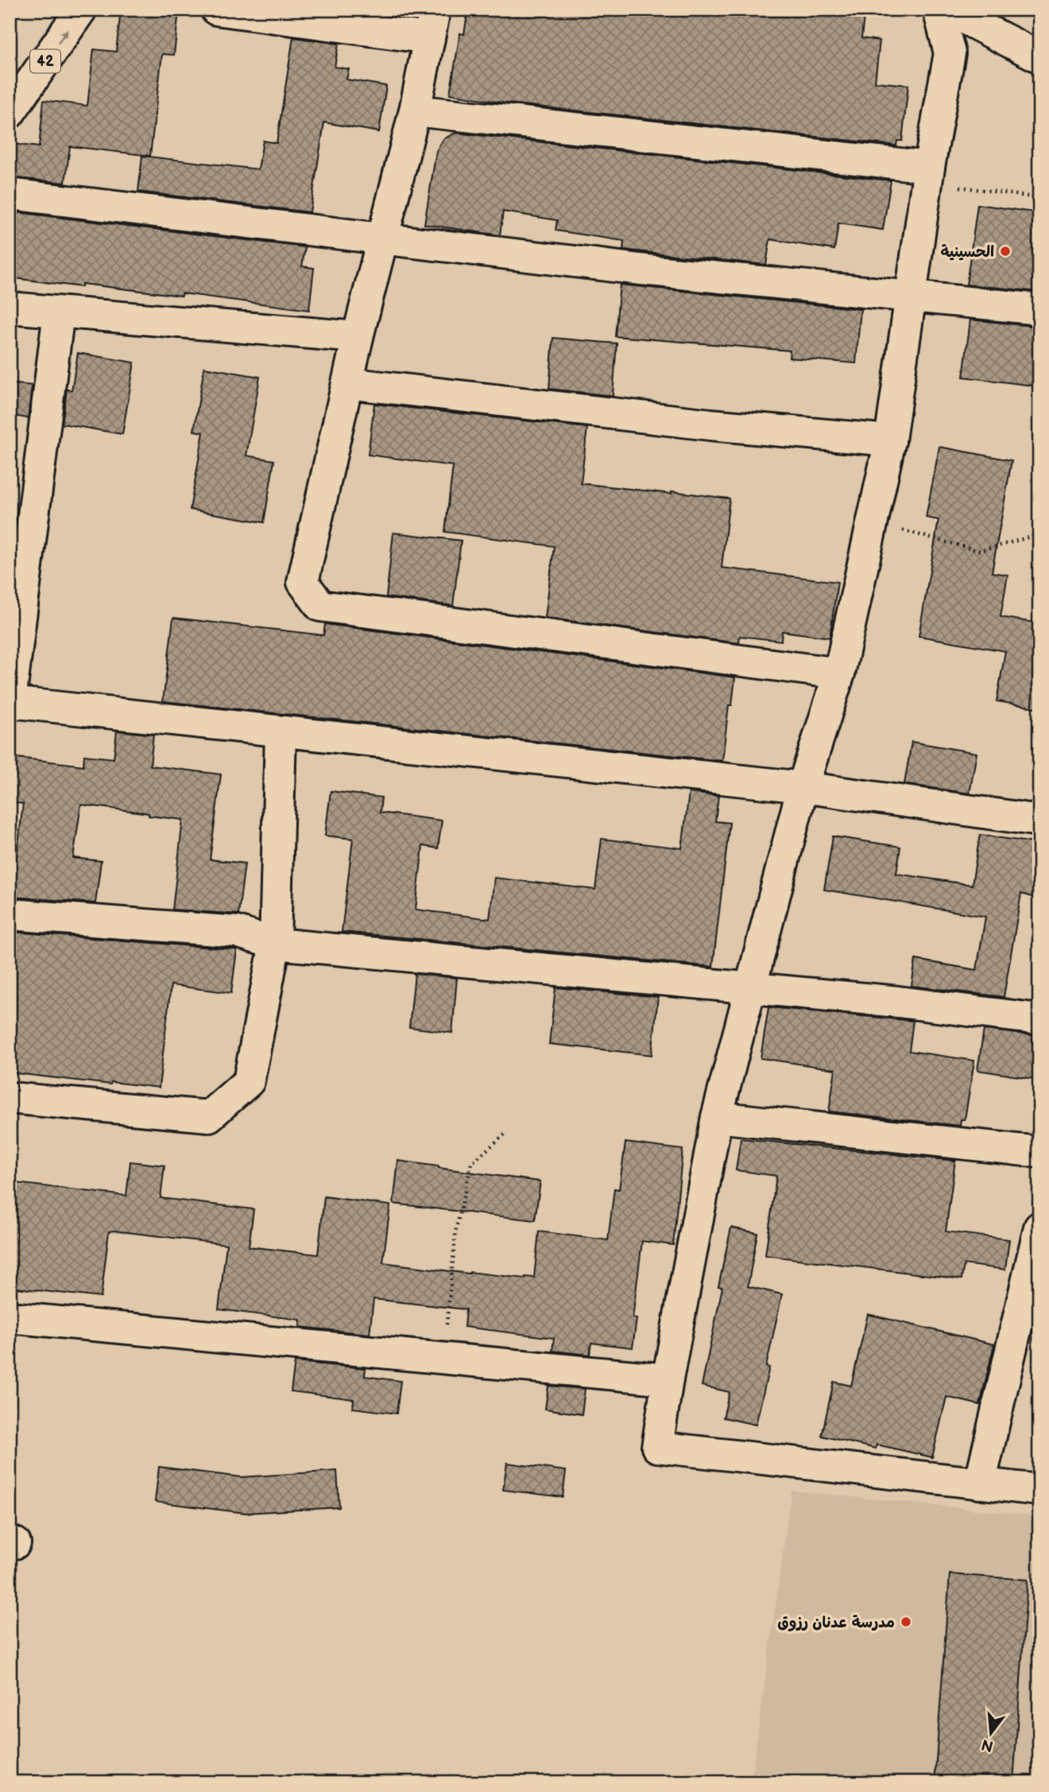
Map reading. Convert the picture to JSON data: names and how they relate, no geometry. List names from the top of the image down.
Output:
{
  "streets": {
    "street": ["42"]
  },
  "places": ["الحسينية", "مدرسة عدنان رزوق"],
  "north": "bottom"
}
